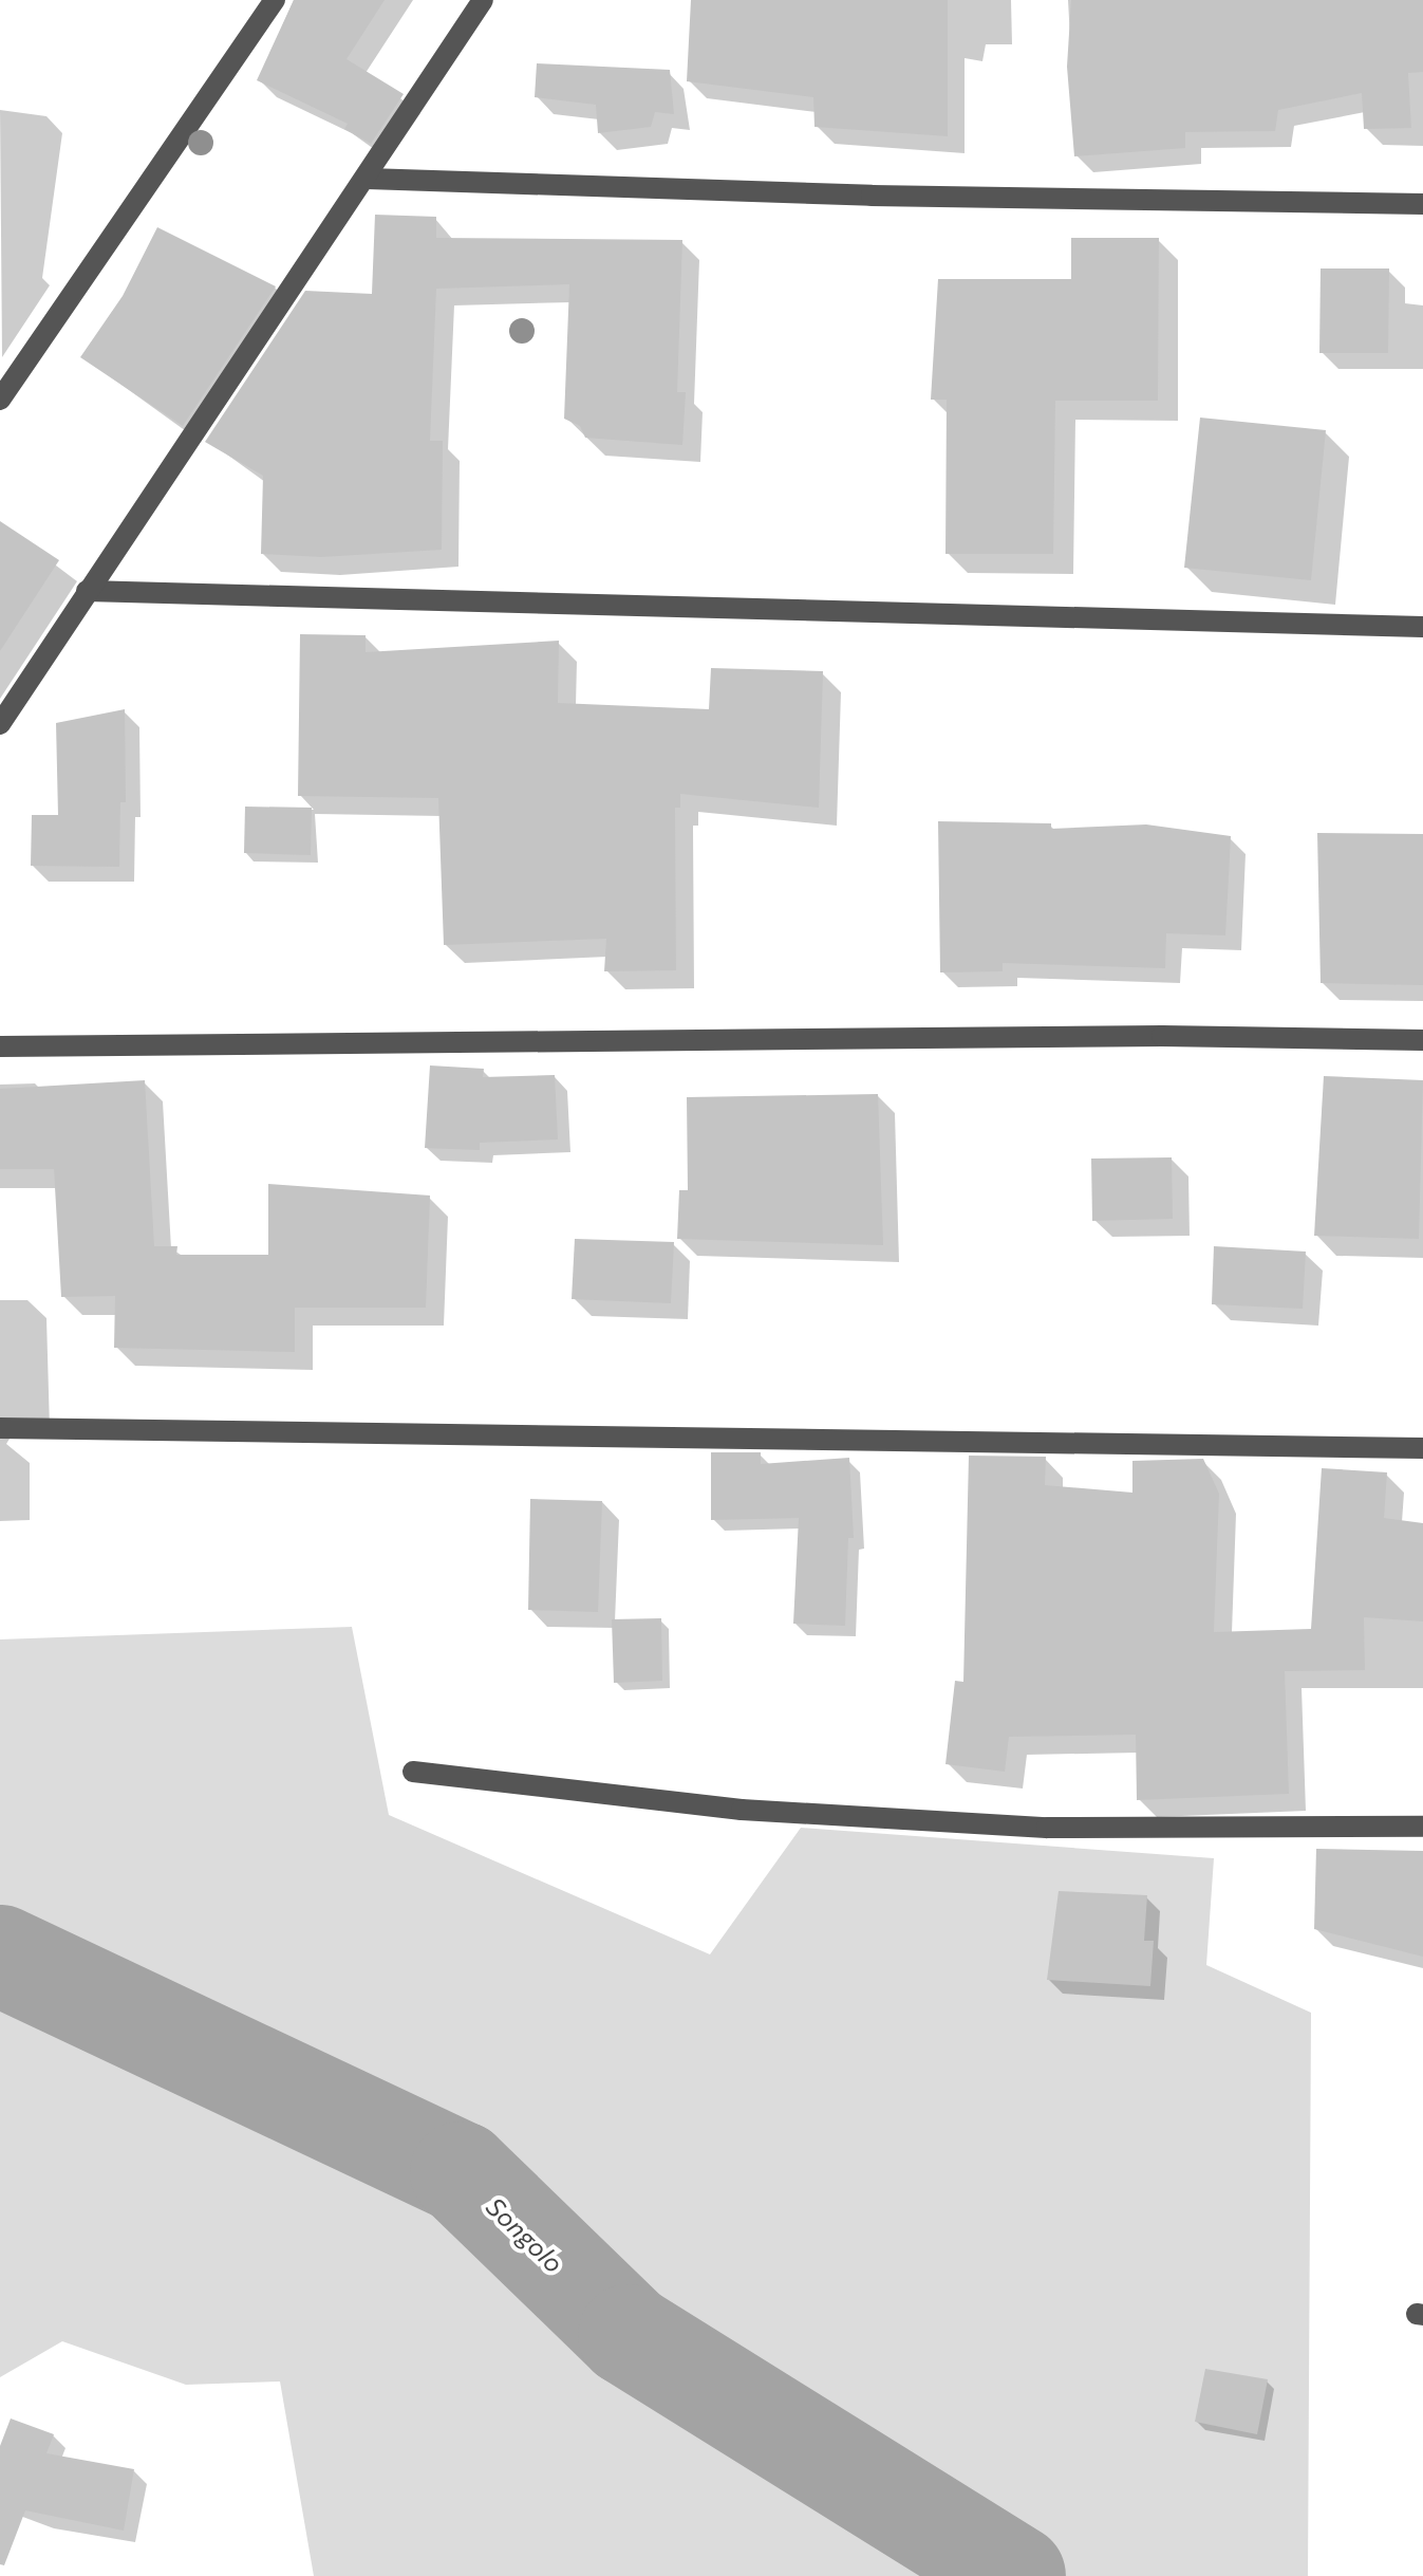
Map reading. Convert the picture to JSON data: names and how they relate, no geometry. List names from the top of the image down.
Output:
{
  "water": ["Songolo"]
}
